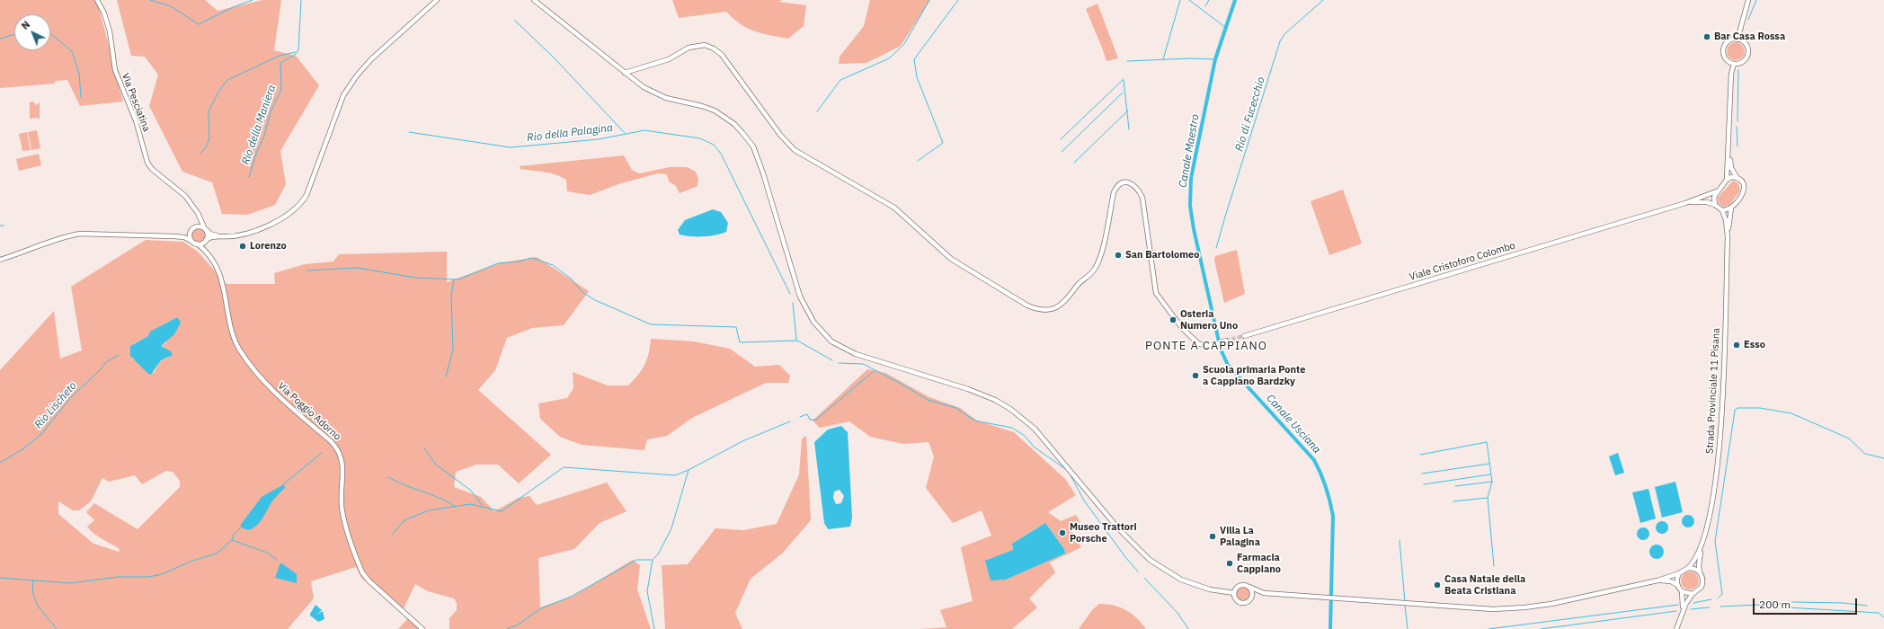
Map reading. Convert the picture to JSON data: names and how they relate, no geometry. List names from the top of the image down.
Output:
{
  "streets": {
    "main road": [
      "Via Pesciatina",
      "Viale Cristoforo Colombo",
      "Strada Provinciale 11 Pisana",
      "Via Poggio Adorno"
    ]
  },
  "crossings": [
    ["Via Pesciatina", "Via Poggio Adorno"],
    ["Viale Cristoforo Colombo", "Strada Provinciale 11 Pisana"]
  ],
  "districts": ["PONTE A CAPPIANO"],
  "water": [
    "Rio di Fucecchio",
    "Rio della Maniera",
    "Rio della Palagina",
    "Canale Maestro",
    "Rio Lischeto",
    "Canale Usciana"
  ],
  "places": [
    "Bar Casa Rossa",
    "Lorenzo",
    "San Bartolomeo",
    "Osteria Numero Uno",
    "Esso",
    "Scuola primaria Ponte a Cappiano Bardzky",
    "Museo Trattori Porsche",
    "Villa La Palagina",
    "Farmacia Cappiano",
    "Casa Natale della Beata Cristiana"
  ],
  "scale_bar": "200 m",
  "north": "top left"
}
